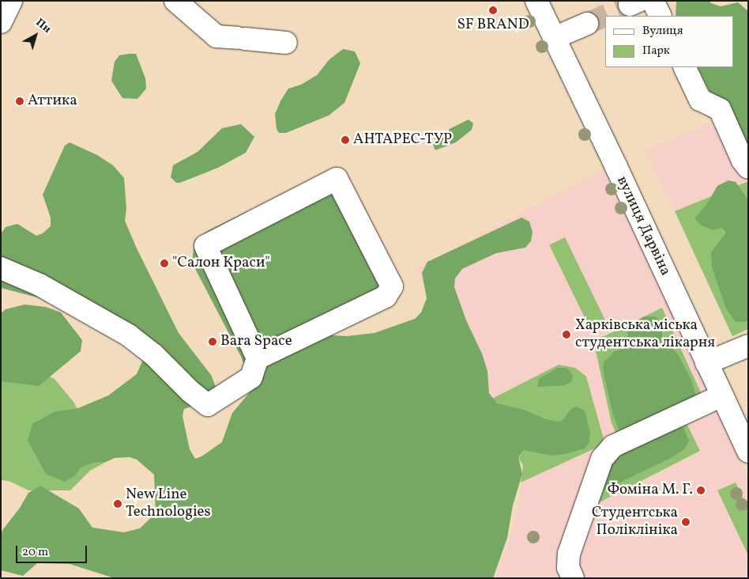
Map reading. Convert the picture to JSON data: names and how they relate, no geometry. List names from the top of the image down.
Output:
{
  "streets": {
    "street": ["вулиця Дарвіна"]
  },
  "places": [
    "SF BRAND",
    "Аттика",
    "АНТАРЕС-ТУР",
    "\"Салон Краси\"",
    "Харківська міська студентська лікарня",
    "Bara Space",
    "Фоміна М. Г.",
    "New Line Technologies",
    "Студентська Поліклініка"
  ],
  "legend": ["Вулиця", "Парк"],
  "scale_bar": "20 m",
  "north": "top right"
}
